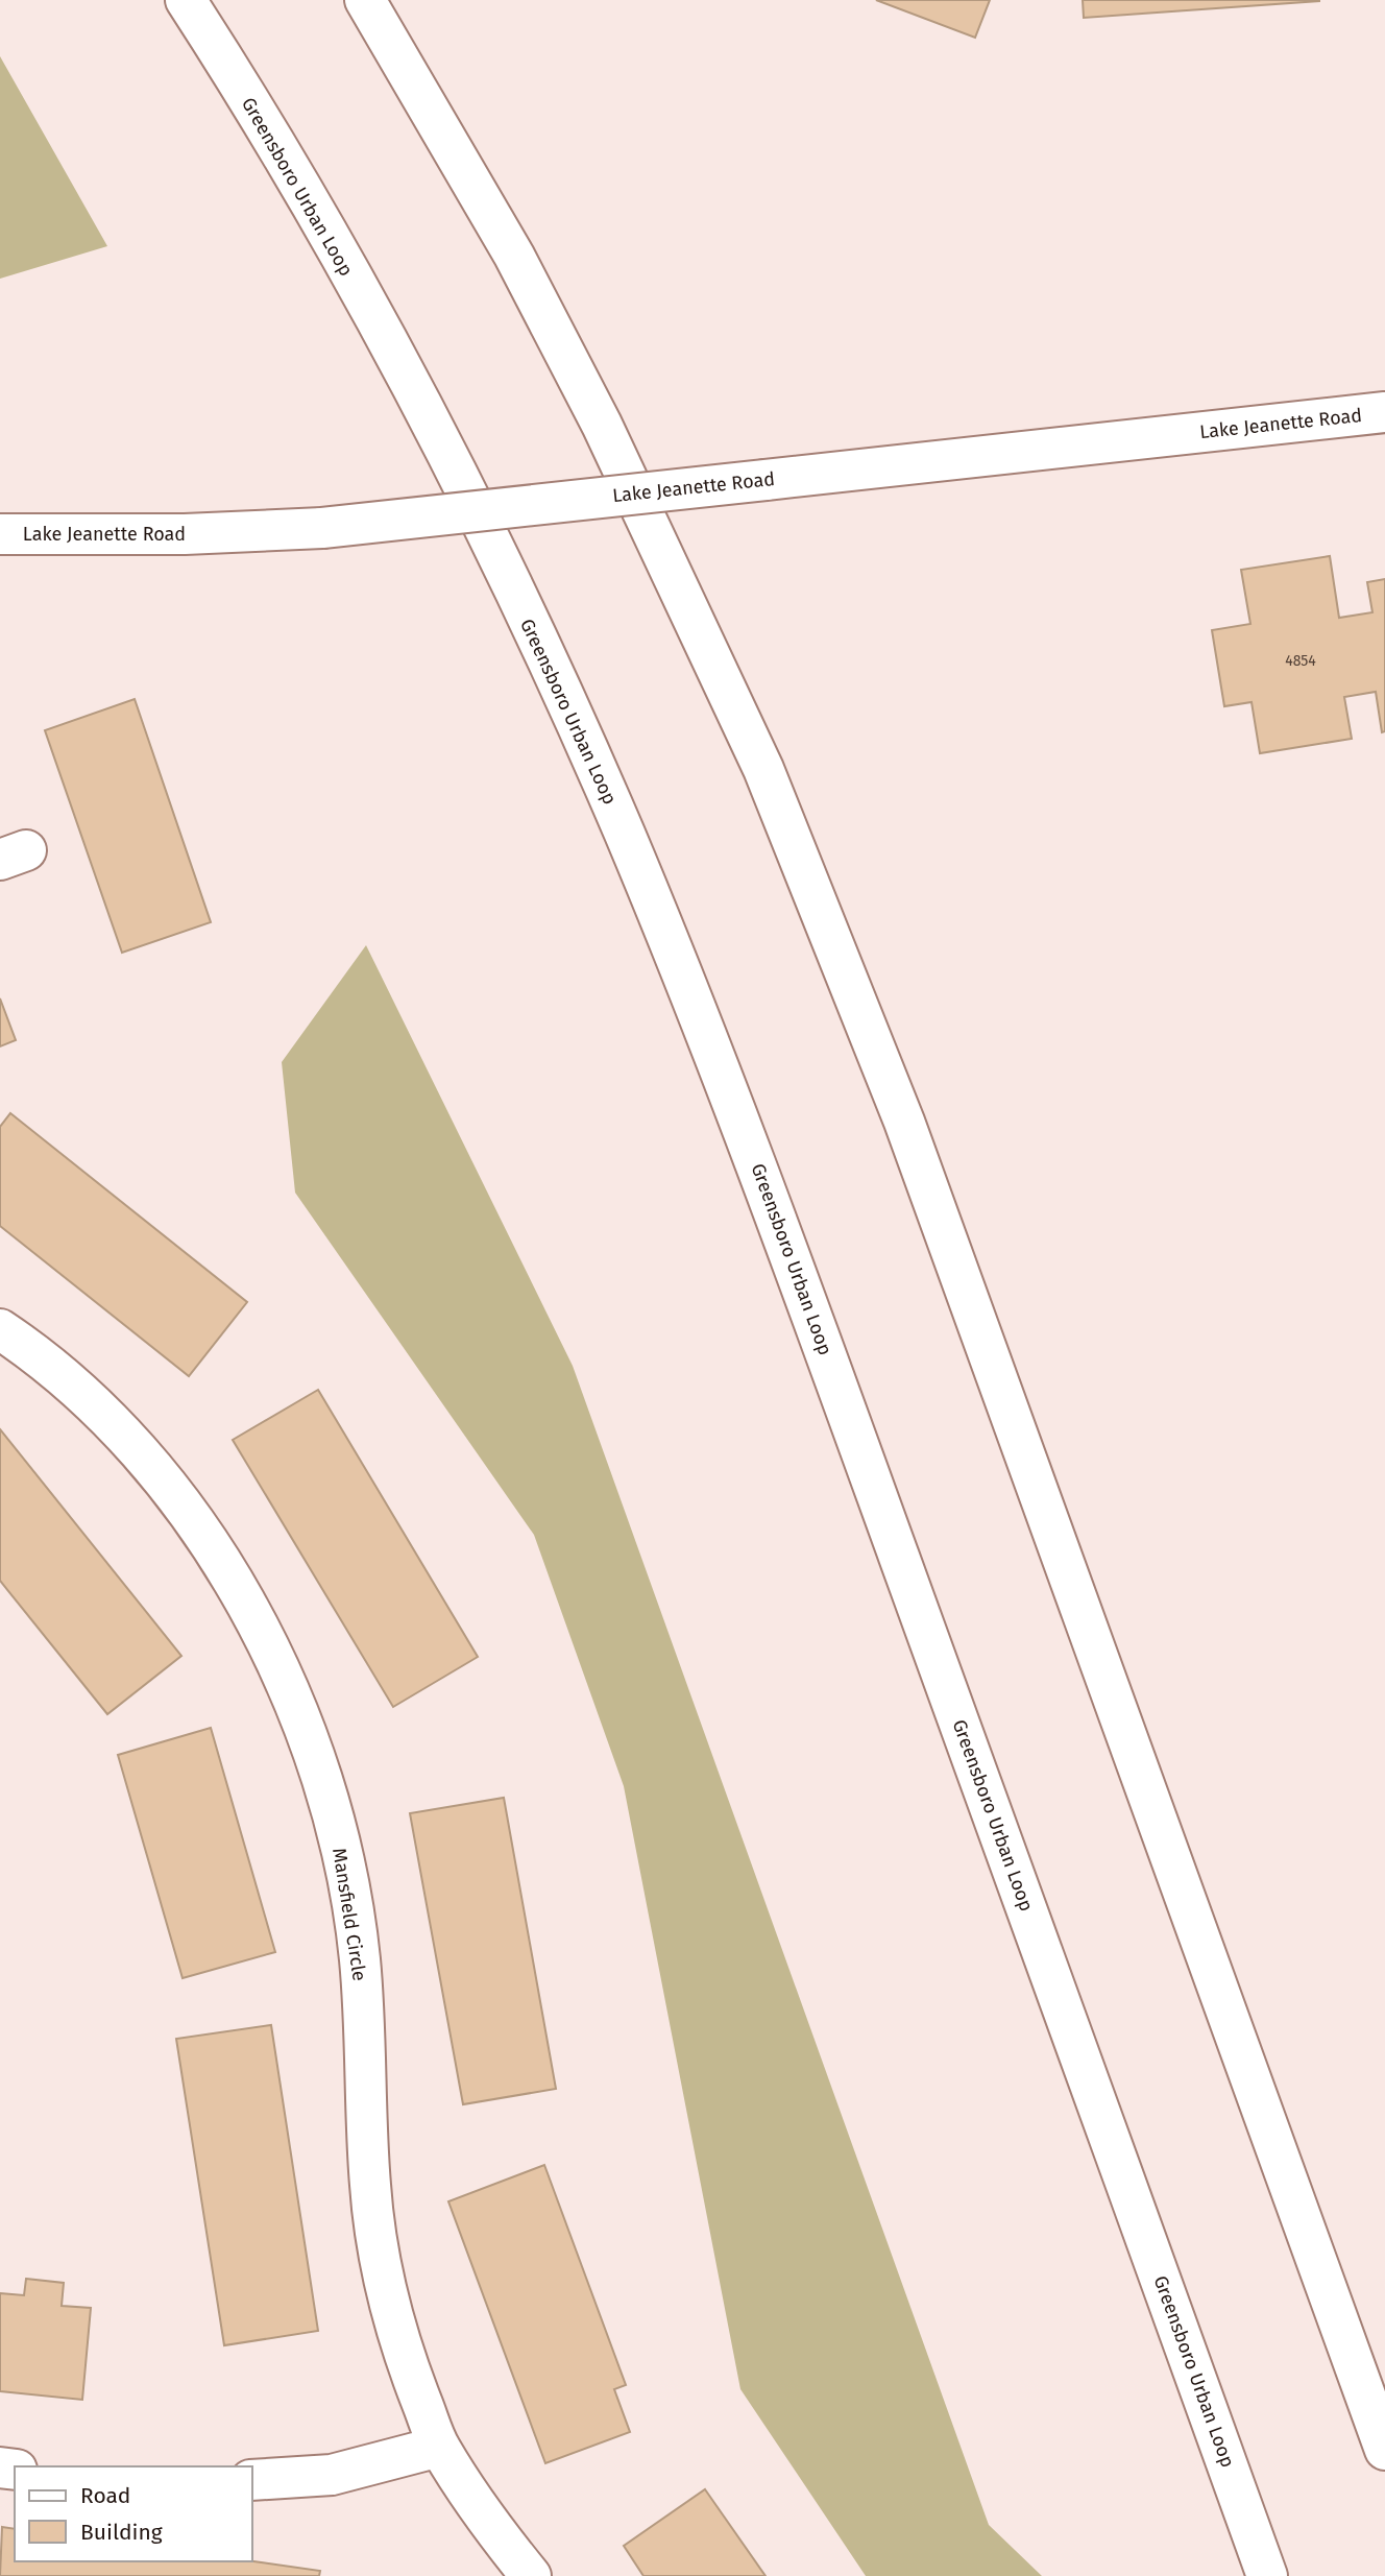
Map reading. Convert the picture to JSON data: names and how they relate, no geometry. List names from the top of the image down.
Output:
{
  "streets": {
    "main road": ["Greensboro Urban Loop", "Lake Jeanette Road", "Mansfield Circle"]
  },
  "house_numbers": ["4854"],
  "legend": ["Road", "Building"]
}
